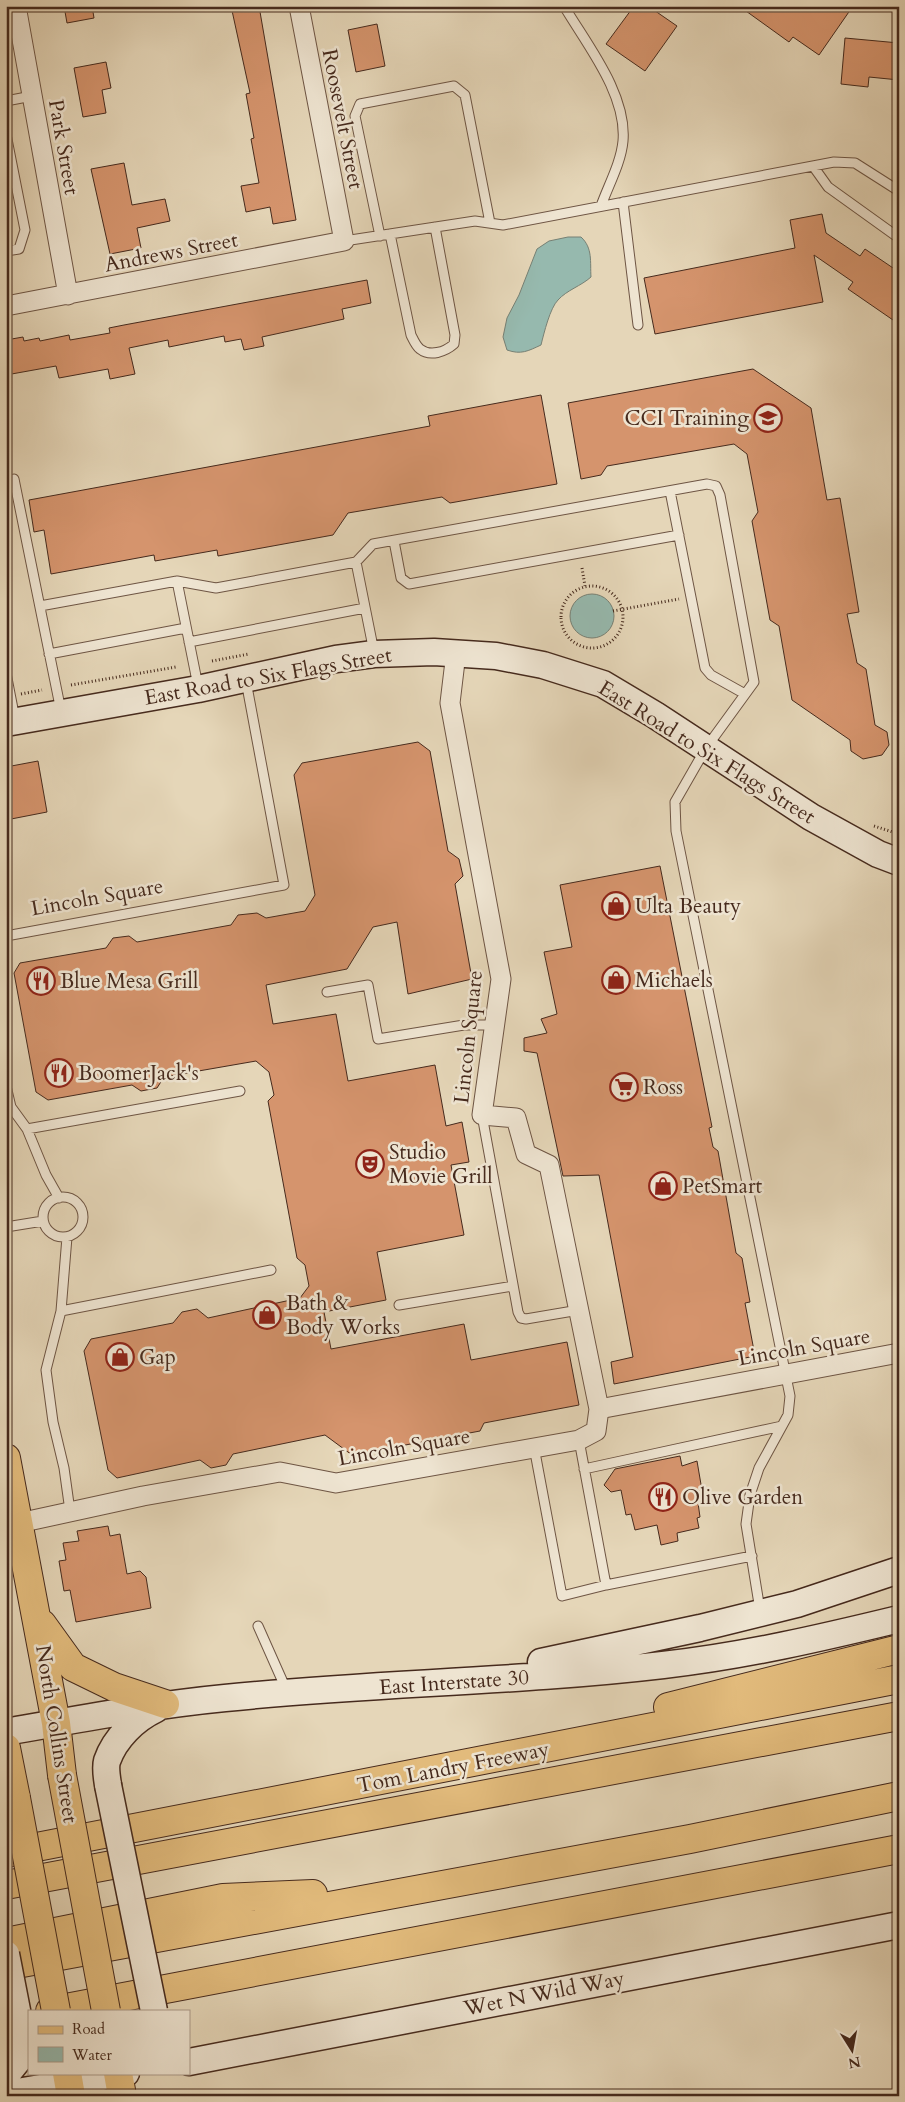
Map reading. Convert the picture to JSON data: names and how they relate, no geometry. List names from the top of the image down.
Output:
{
  "streets": {
    "main road": [
      "East Road to Six Flags Street",
      "East Interstate 30",
      "North Collins Street",
      "Tom Landry Freeway",
      "Wet N Wild Way"
    ],
    "street": [
      "Roosevelt Street",
      "Park Street",
      "Andrews Street",
      "Lincoln Square"
    ]
  },
  "crossings": [
    ["Roosevelt Street", "Andrews Street"],
    ["Park Street", "Andrews Street"],
    ["East Road to Six Flags Street", "Lincoln Square"],
    ["Lincoln Square", "North Collins Street"],
    ["East Interstate 30", "North Collins Street"]
  ],
  "places": {
    "school or university": ["CCI Training"],
    "shop": [
      "Ulta Beauty",
      "Michaels",
      "PetSmart",
      "Bath & Body Works",
      "Gap"
    ],
    "restaurant": ["Blue Mesa Grill", "BoomerJack's", "Olive Garden"],
    "supermarket": ["Ross"],
    "theatre": ["Studio Movie Grill"]
  },
  "legend": ["Road", "Water"],
  "north": "bottom"
}
